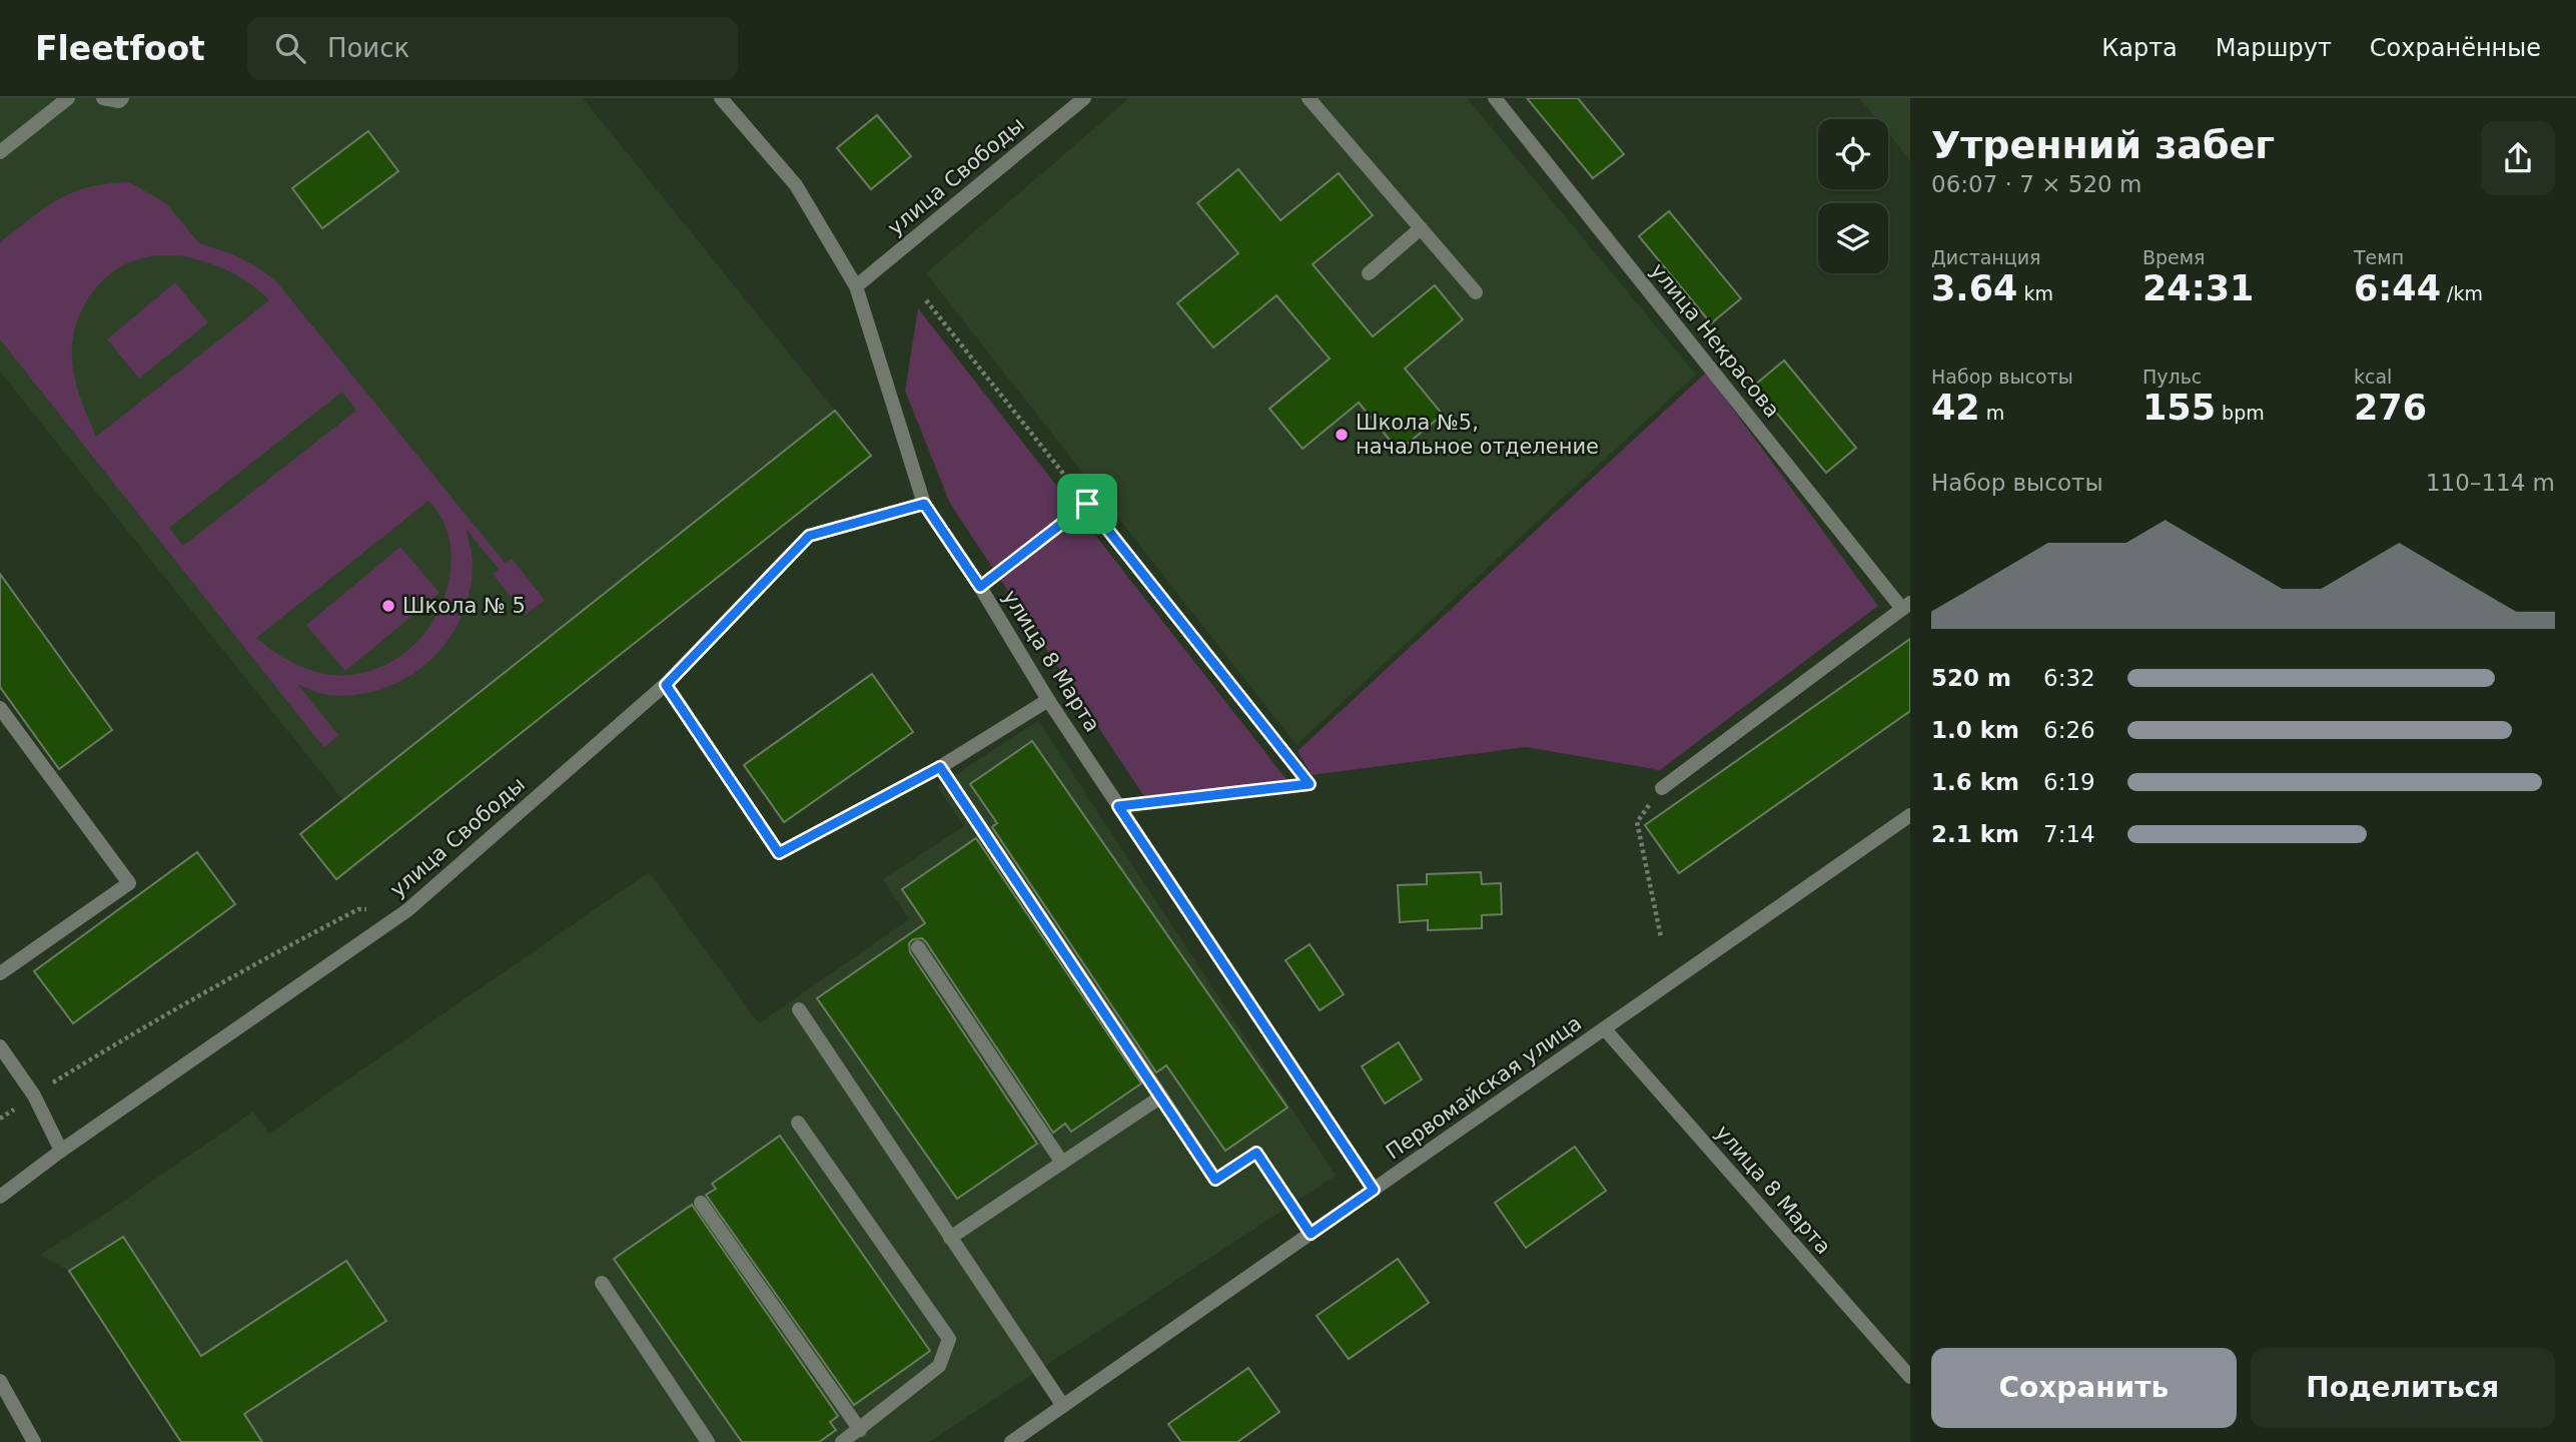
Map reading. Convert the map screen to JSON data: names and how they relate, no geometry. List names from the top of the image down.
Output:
{
  "streets": {
    "street": [
      "улица Свободы",
      "улица Некрасова",
      "улица 8 Марта",
      "Первомайская улица"
    ]
  },
  "crossings": [
    ["улица Свободы", "улица 8 Марта"],
    ["улица 8 Марта", "Первомайская улица"]
  ],
  "places": ["Школа №5, начальное отделение", "Школа № 5"],
  "page": {
    "header": "Fleetfoot",
    "search": "Поиск",
    "nav": ["Карта", "Маршрут", "Сохранённые"],
    "heading": ["Утренний забег", "06:07 · 7 × 520 m"],
    "stats": [
      ["Дистанция", "3.64 km"],
      ["Время", "24:31"],
      ["Темп", "6:44 /km"],
      ["Набор высоты", "42 m"],
      ["Пульс", "155 bpm"],
      ["kcal", "276"]
    ],
    "chart": ["Набор высоты", "110–114 m"],
    "list": [
      {
        "name": "520 m",
        "note": "6:32"
      },
      {
        "name": "1.0 km",
        "note": "6:26"
      },
      {
        "name": "1.6 km",
        "note": "6:19"
      },
      {
        "name": "2.1 km",
        "note": "7:14"
      }
    ],
    "buttons": ["Сохранить", "Поделиться"]
  }
}
